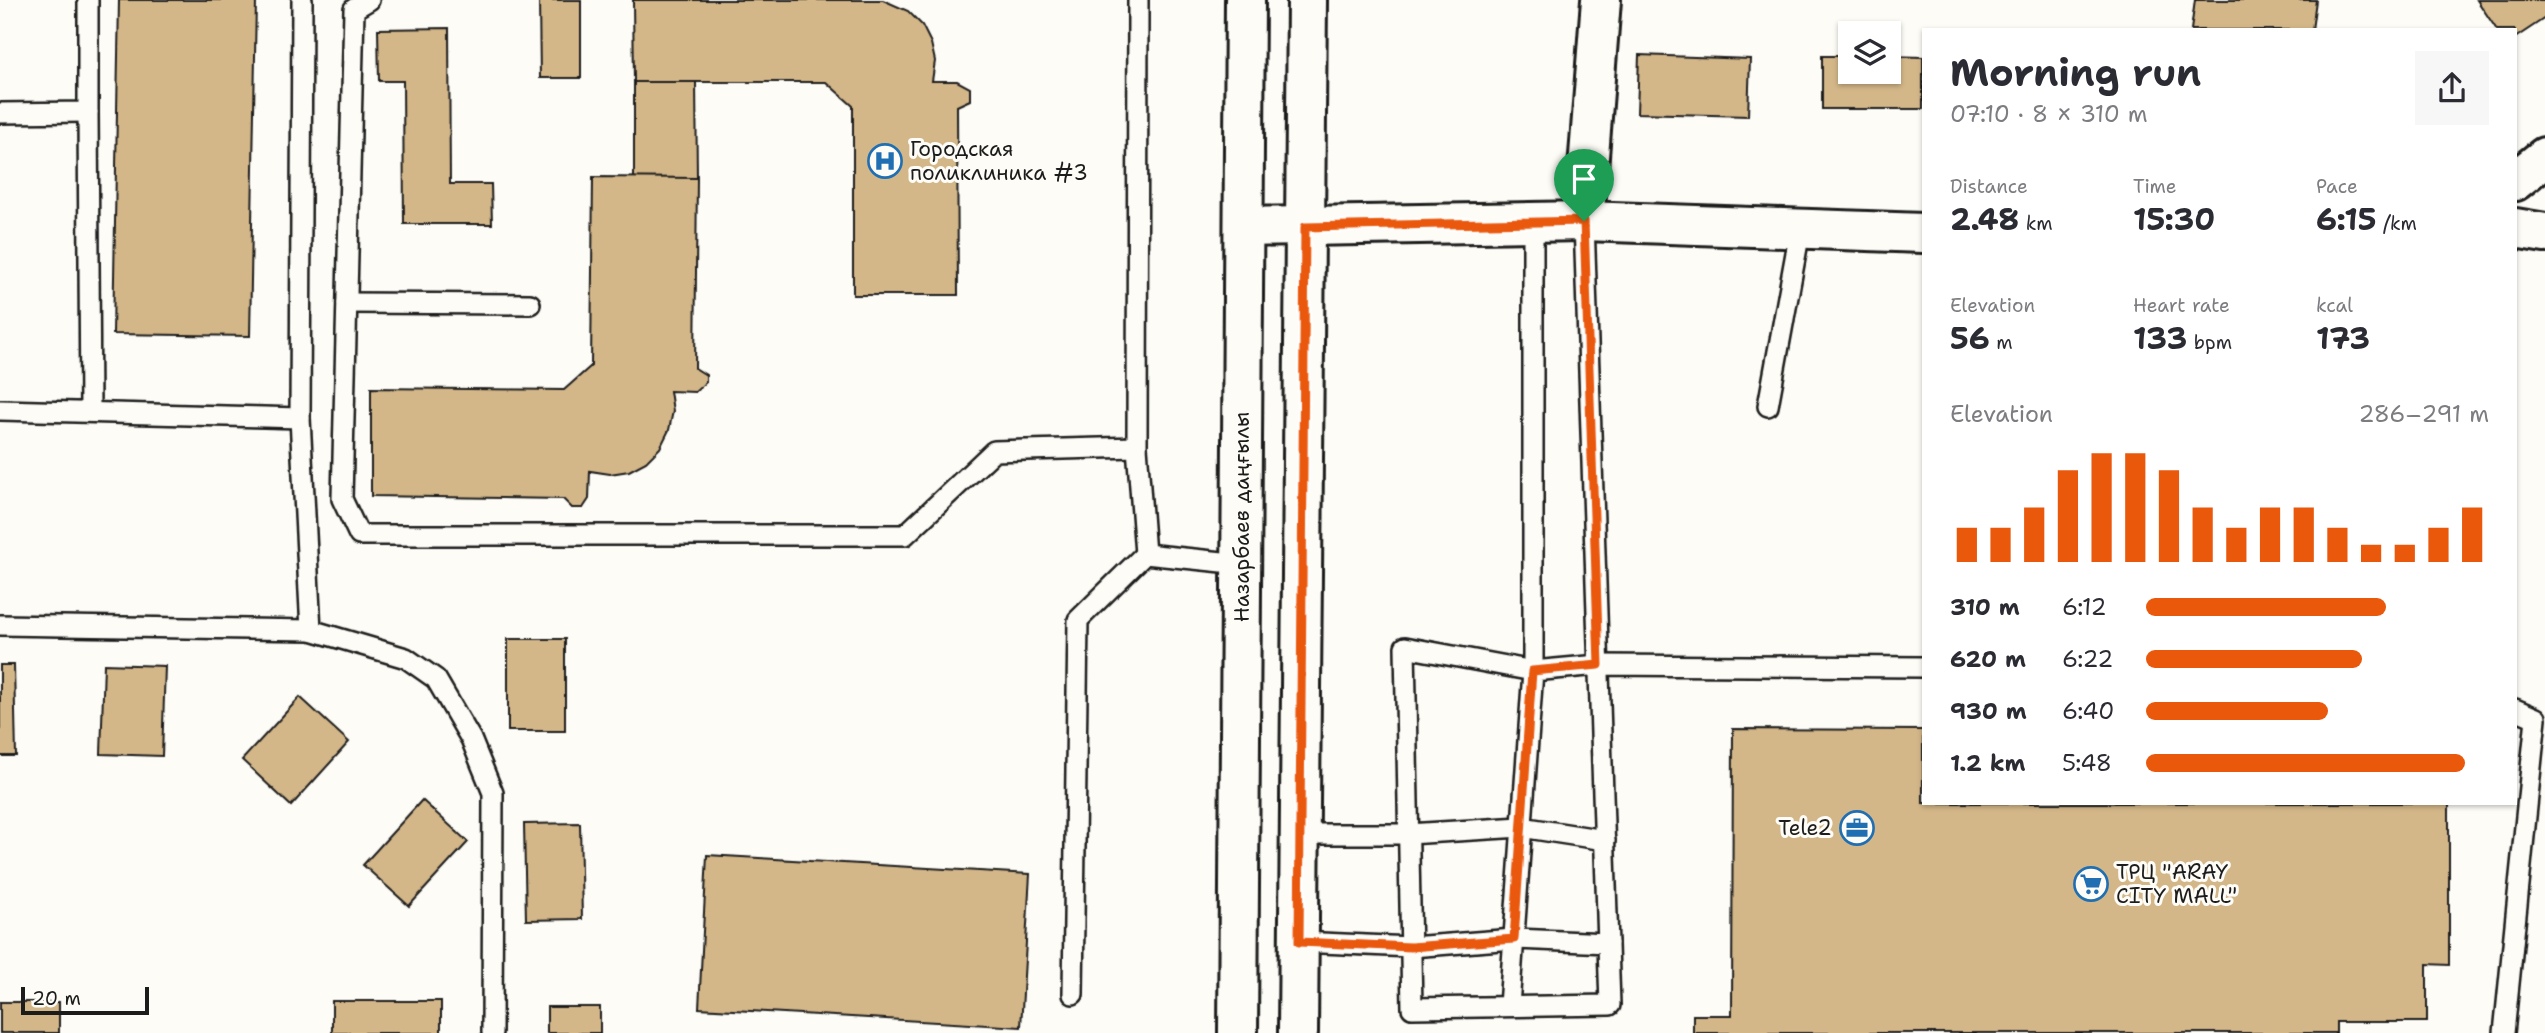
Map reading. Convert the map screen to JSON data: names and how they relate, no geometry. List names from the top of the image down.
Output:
{
  "streets": {
    "main road": ["Назарбаев даңғылы"]
  },
  "places": {
    "hospital": ["Городская поликлиника #3"],
    "office": ["Tele2"],
    "supermarket": ["ТРЦ \"ARAY CITY MALL\""]
  },
  "scale_bar": "20 m",
  "page": {
    "heading": ["Morning run", "07:10 · 8 × 310 m"],
    "stats": [
      ["Distance", "2.48 km"],
      ["Time", "15:30"],
      ["Pace", "6:15 /km"],
      ["Elevation", "56 m"],
      ["Heart rate", "133 bpm"],
      ["kcal", "173"]
    ],
    "chart": ["Elevation", "286–291 m"],
    "list": [
      {
        "name": "310 m",
        "note": "6:12"
      },
      {
        "name": "620 m",
        "note": "6:22"
      },
      {
        "name": "930 m",
        "note": "6:40"
      },
      {
        "name": "1.2 km",
        "note": "5:48"
      }
    ],
    "scale": "20 m"
  }
}
